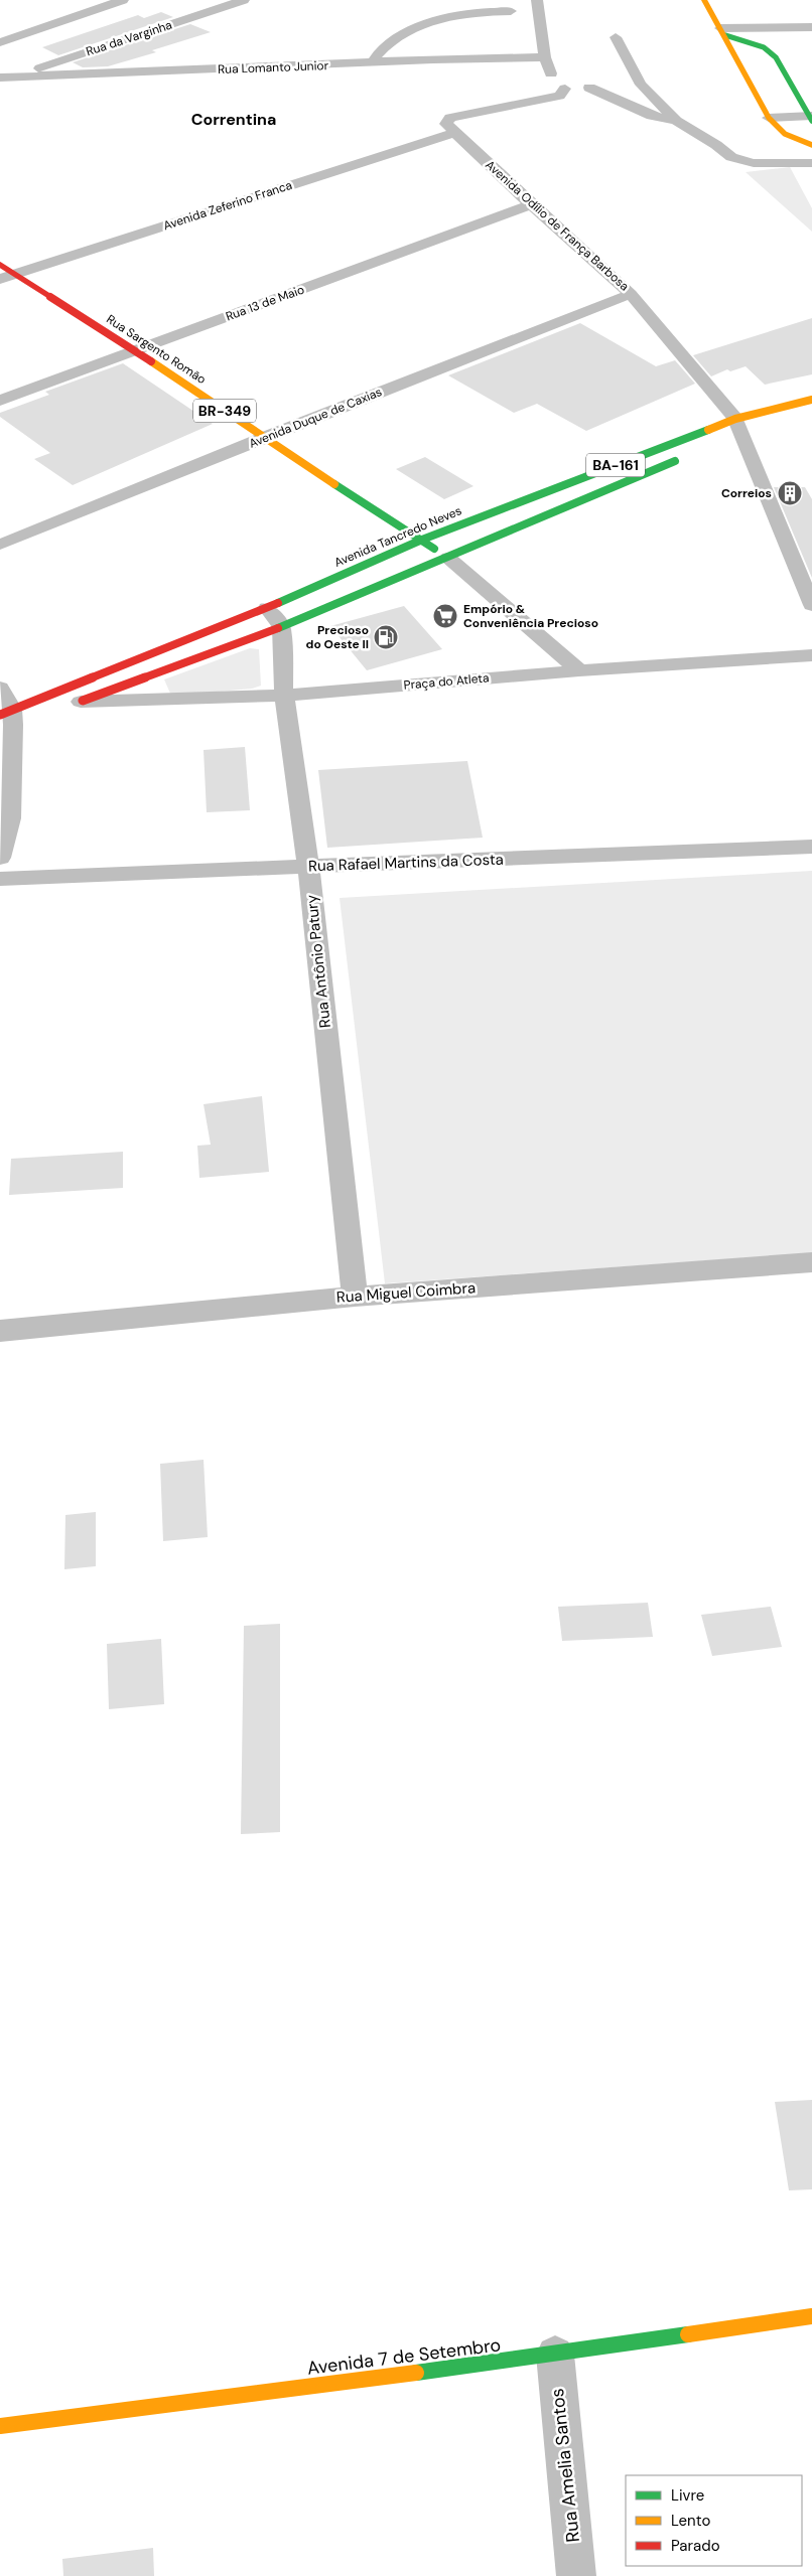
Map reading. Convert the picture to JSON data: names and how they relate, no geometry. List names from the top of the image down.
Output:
{
  "streets": {
    "main road": [
      "Rua Sargento Romão",
      "BR-349",
      "BA-161",
      "Avenida Tancredo Neves",
      "Avenida 7 de Setembro"
    ],
    "street": [
      "Rua da Varginha",
      "Rua Lomanto Junior",
      "Avenida Zeferino Franca",
      "Avenida Odílio de França Barbosa",
      "Rua 13 de Maio",
      "Avenida Duque de Caxias",
      "Praça do Atleta",
      "Rua Rafael Martins da Costa",
      "Rua Antônio Patury",
      "Rua Miguel Coimbra",
      "Rua Amelia Santos"
    ]
  },
  "crossings": [
    ["Rua da Varginha", "Rua Lomanto Junior"],
    ["Avenida Zeferino Franca", "Avenida Odílio de França Barbosa"],
    ["Avenida Zeferino Franca", "Rua Sargento Romão"],
    ["Avenida Odílio de França Barbosa", "Rua 13 de Maio"],
    ["Avenida Odílio de França Barbosa", "Avenida Duque de Caxias"],
    ["Avenida Odílio de França Barbosa", "Avenida Tancredo Neves"],
    ["Rua 13 de Maio", "Rua Sargento Romão"],
    ["Rua Sargento Romão", "Avenida Duque de Caxias"],
    ["Rua Sargento Romão", "BA-161"],
    ["Rua Sargento Romão", "Avenida Tancredo Neves"],
    ["Praça do Atleta", "Rua Antônio Patury"],
    ["Rua Rafael Martins da Costa", "Rua Antônio Patury"],
    ["Rua Antônio Patury", "Rua Miguel Coimbra"],
    ["Avenida 7 de Setembro", "Rua Amelia Santos"]
  ],
  "districts": ["Correntina"],
  "places": {
    "building": ["Correios"],
    "supermarket": ["Empório & Conveniência Precioso"],
    "fuel station": ["Precioso do Oeste II"]
  },
  "legend": ["Livre", "Lento", "Parado"]
}
